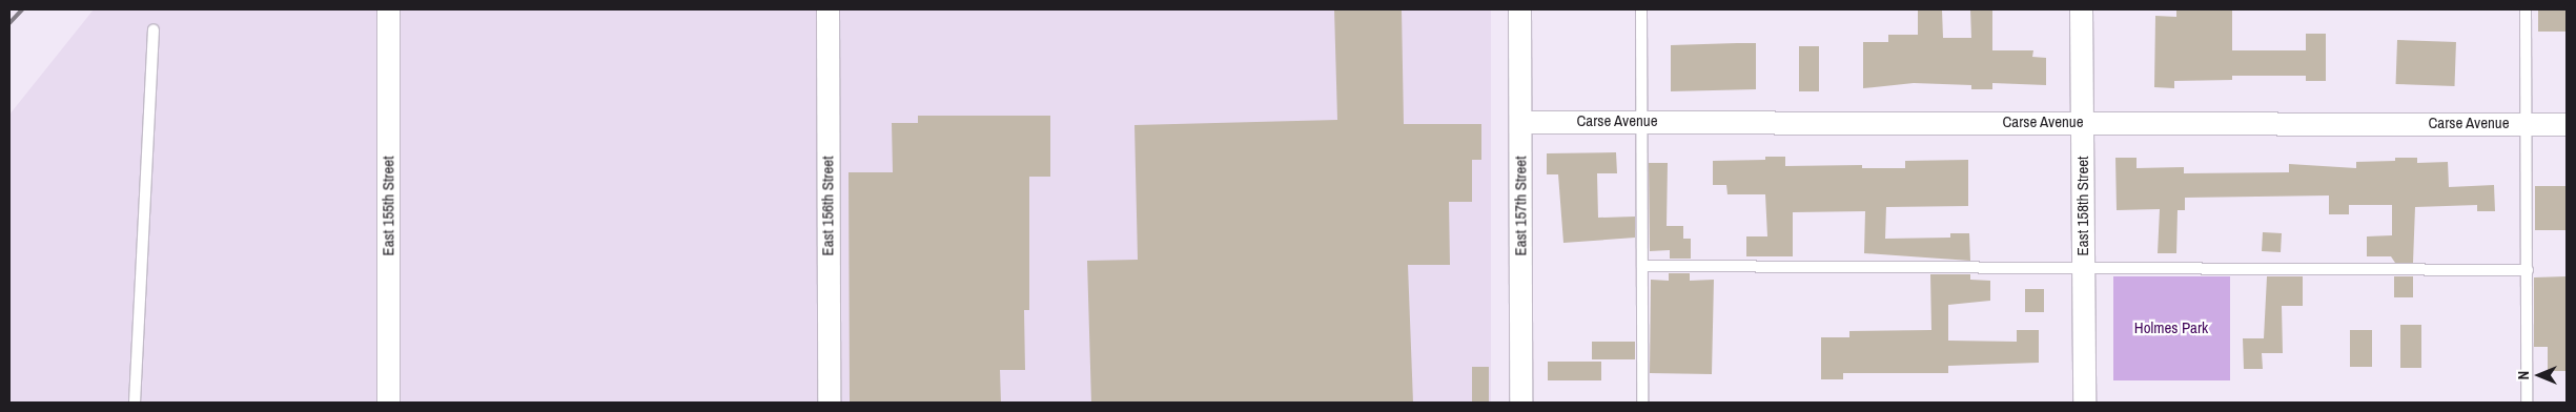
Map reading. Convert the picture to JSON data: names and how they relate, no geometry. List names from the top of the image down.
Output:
{
  "streets": {
    "street": [
      "Carse Avenue",
      "East 155th Street",
      "East 156th Street",
      "East 157th Street",
      "East 158th Street"
    ]
  },
  "crossings": [
    ["Carse Avenue", "East 157th Street"],
    ["Carse Avenue", "East 158th Street"]
  ],
  "parks": ["Holmes Park"],
  "north": "left"
}
